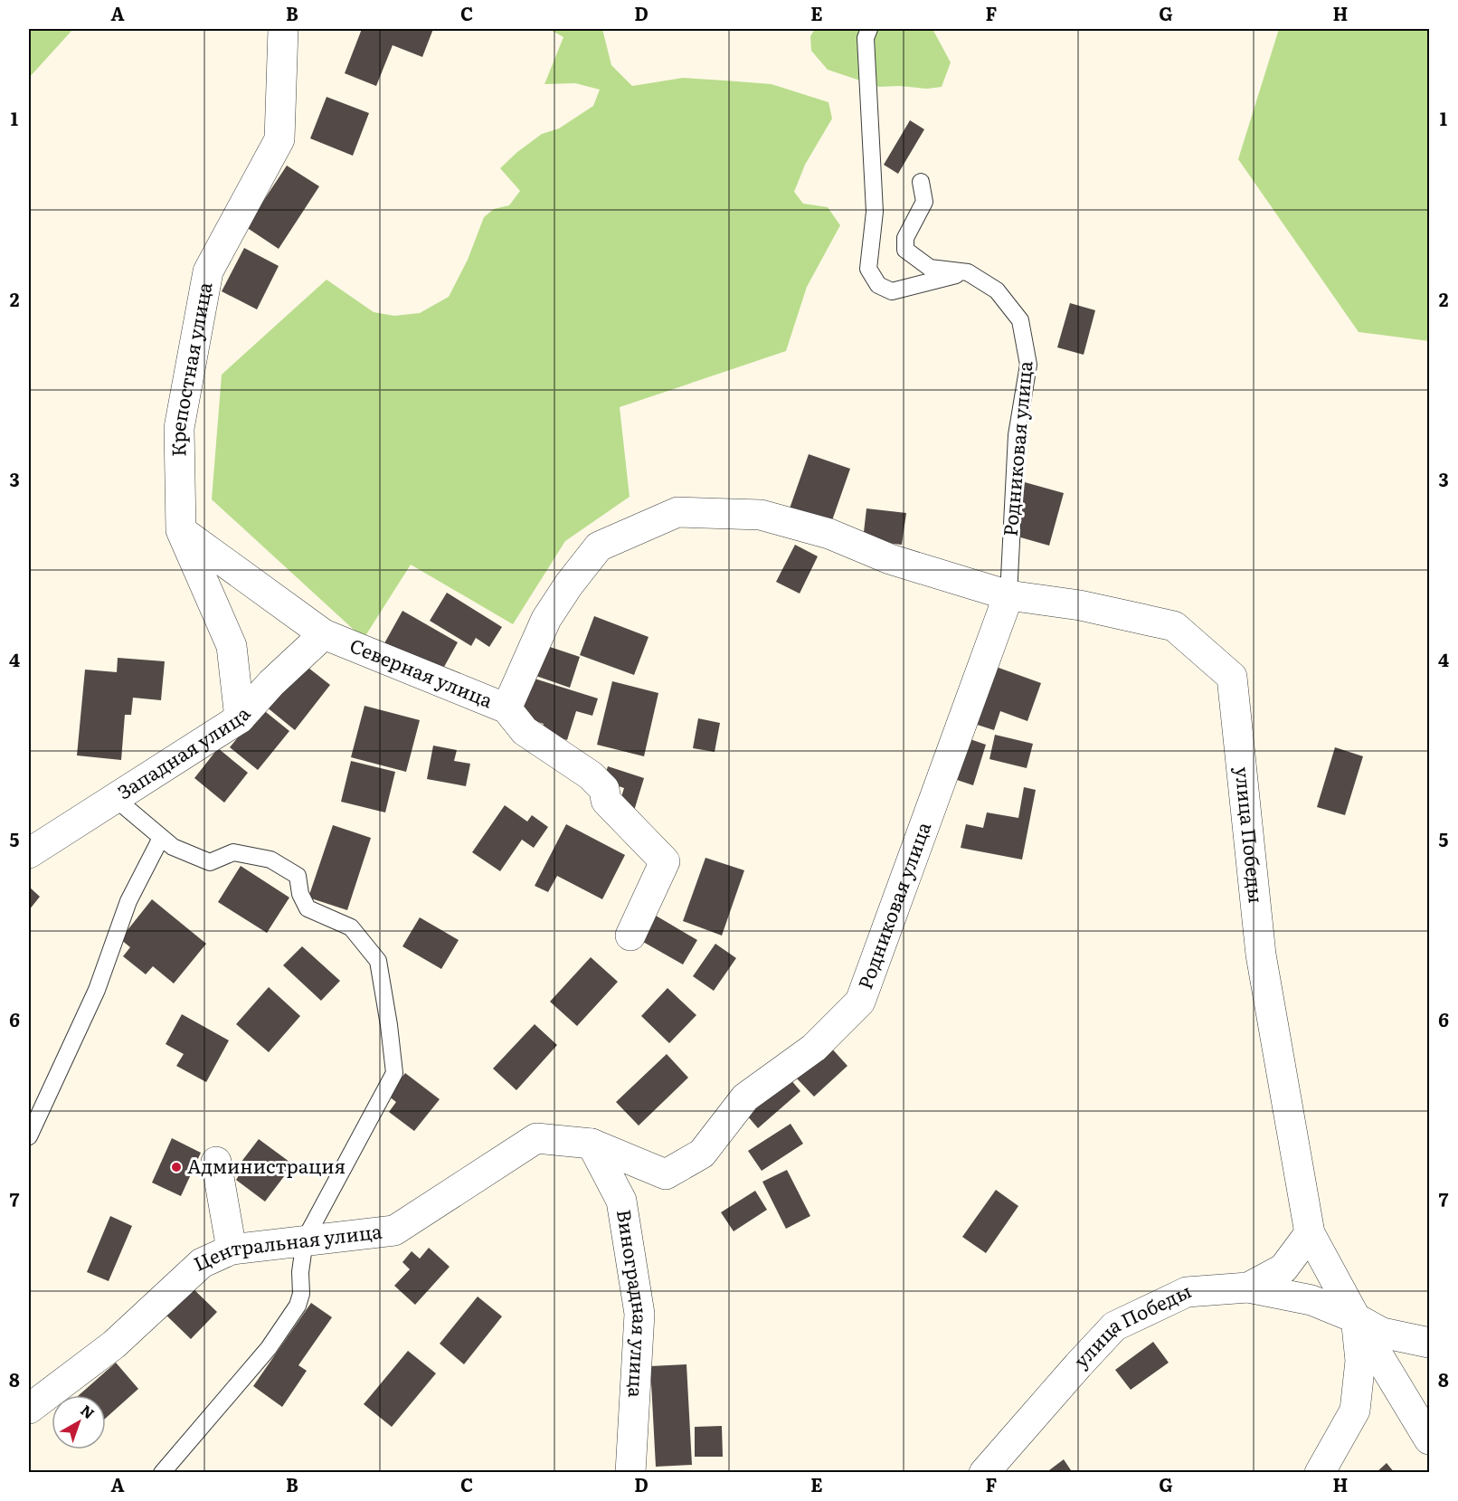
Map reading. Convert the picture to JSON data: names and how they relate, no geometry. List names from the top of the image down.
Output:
{
  "streets": {
    "street": [
      "Крепостная улица",
      "Родниковая улица",
      "Северная улица",
      "Западная улица",
      "улица Победы",
      "Центральная улица",
      "Виноградная улица"
    ]
  },
  "crossings": [
    ["Крепостная улица", "Северная улица"],
    ["Крепостная улица", "Западная улица"],
    ["Родниковая улица", "улица Победы"],
    ["Родниковая улица", "Центральная улица"],
    ["Северная улица", "Западная улица"],
    ["Центральная улица", "Виноградная улица"]
  ],
  "places": ["Администрация"],
  "north": "top right",
  "grid": {
    "columns": [
      "A",
      "B",
      "C",
      "D",
      "E",
      "F",
      "G",
      "H"
    ],
    "rows": [
      "1",
      "2",
      "3",
      "4",
      "5",
      "6",
      "7",
      "8"
    ]
  }
}
